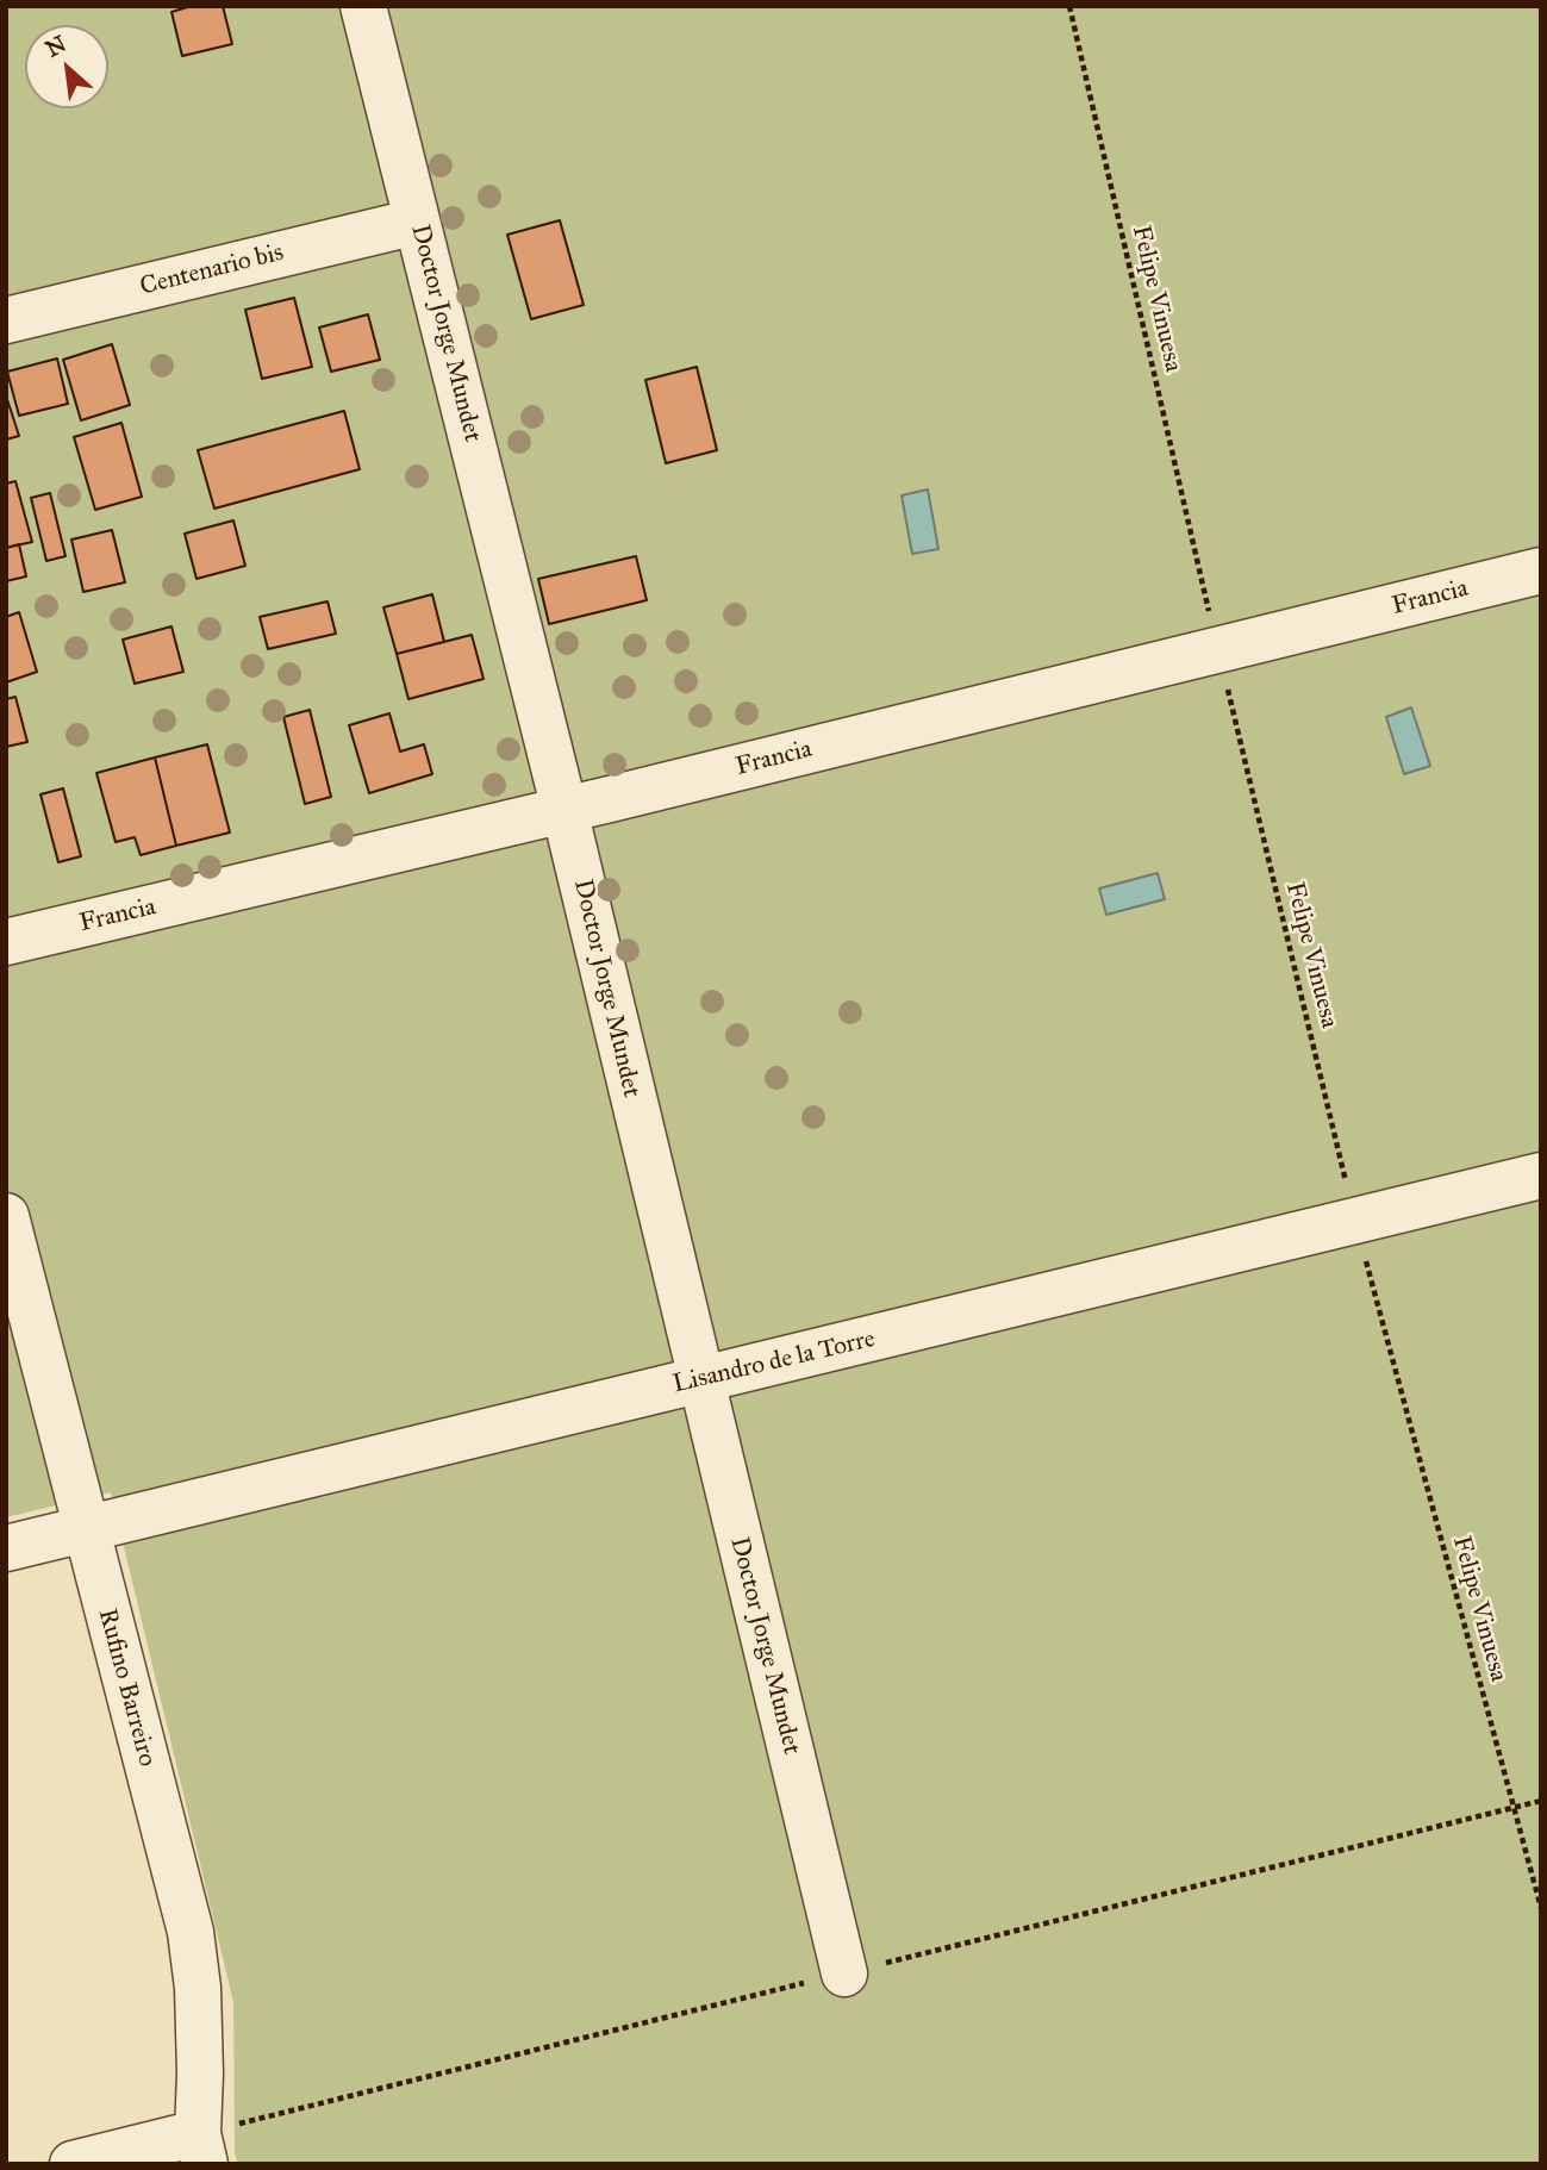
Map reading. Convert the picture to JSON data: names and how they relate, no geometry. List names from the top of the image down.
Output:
{
  "streets": {
    "street": [
      "Centenario bis",
      "Doctor Jorge Mundet",
      "Francia",
      "Lisandro de la Torre",
      "Rufino Barreiro"
    ],
    "path": ["Felipe Vinuesa"]
  },
  "crossings": [
    ["Centenario bis", "Doctor Jorge Mundet"],
    ["Felipe Vinuesa", "Francia"],
    ["Felipe Vinuesa", "Lisandro de la Torre"],
    ["Doctor Jorge Mundet", "Francia"],
    ["Doctor Jorge Mundet", "Lisandro de la Torre"],
    ["Lisandro de la Torre", "Rufino Barreiro"]
  ],
  "north": "top left"
}
